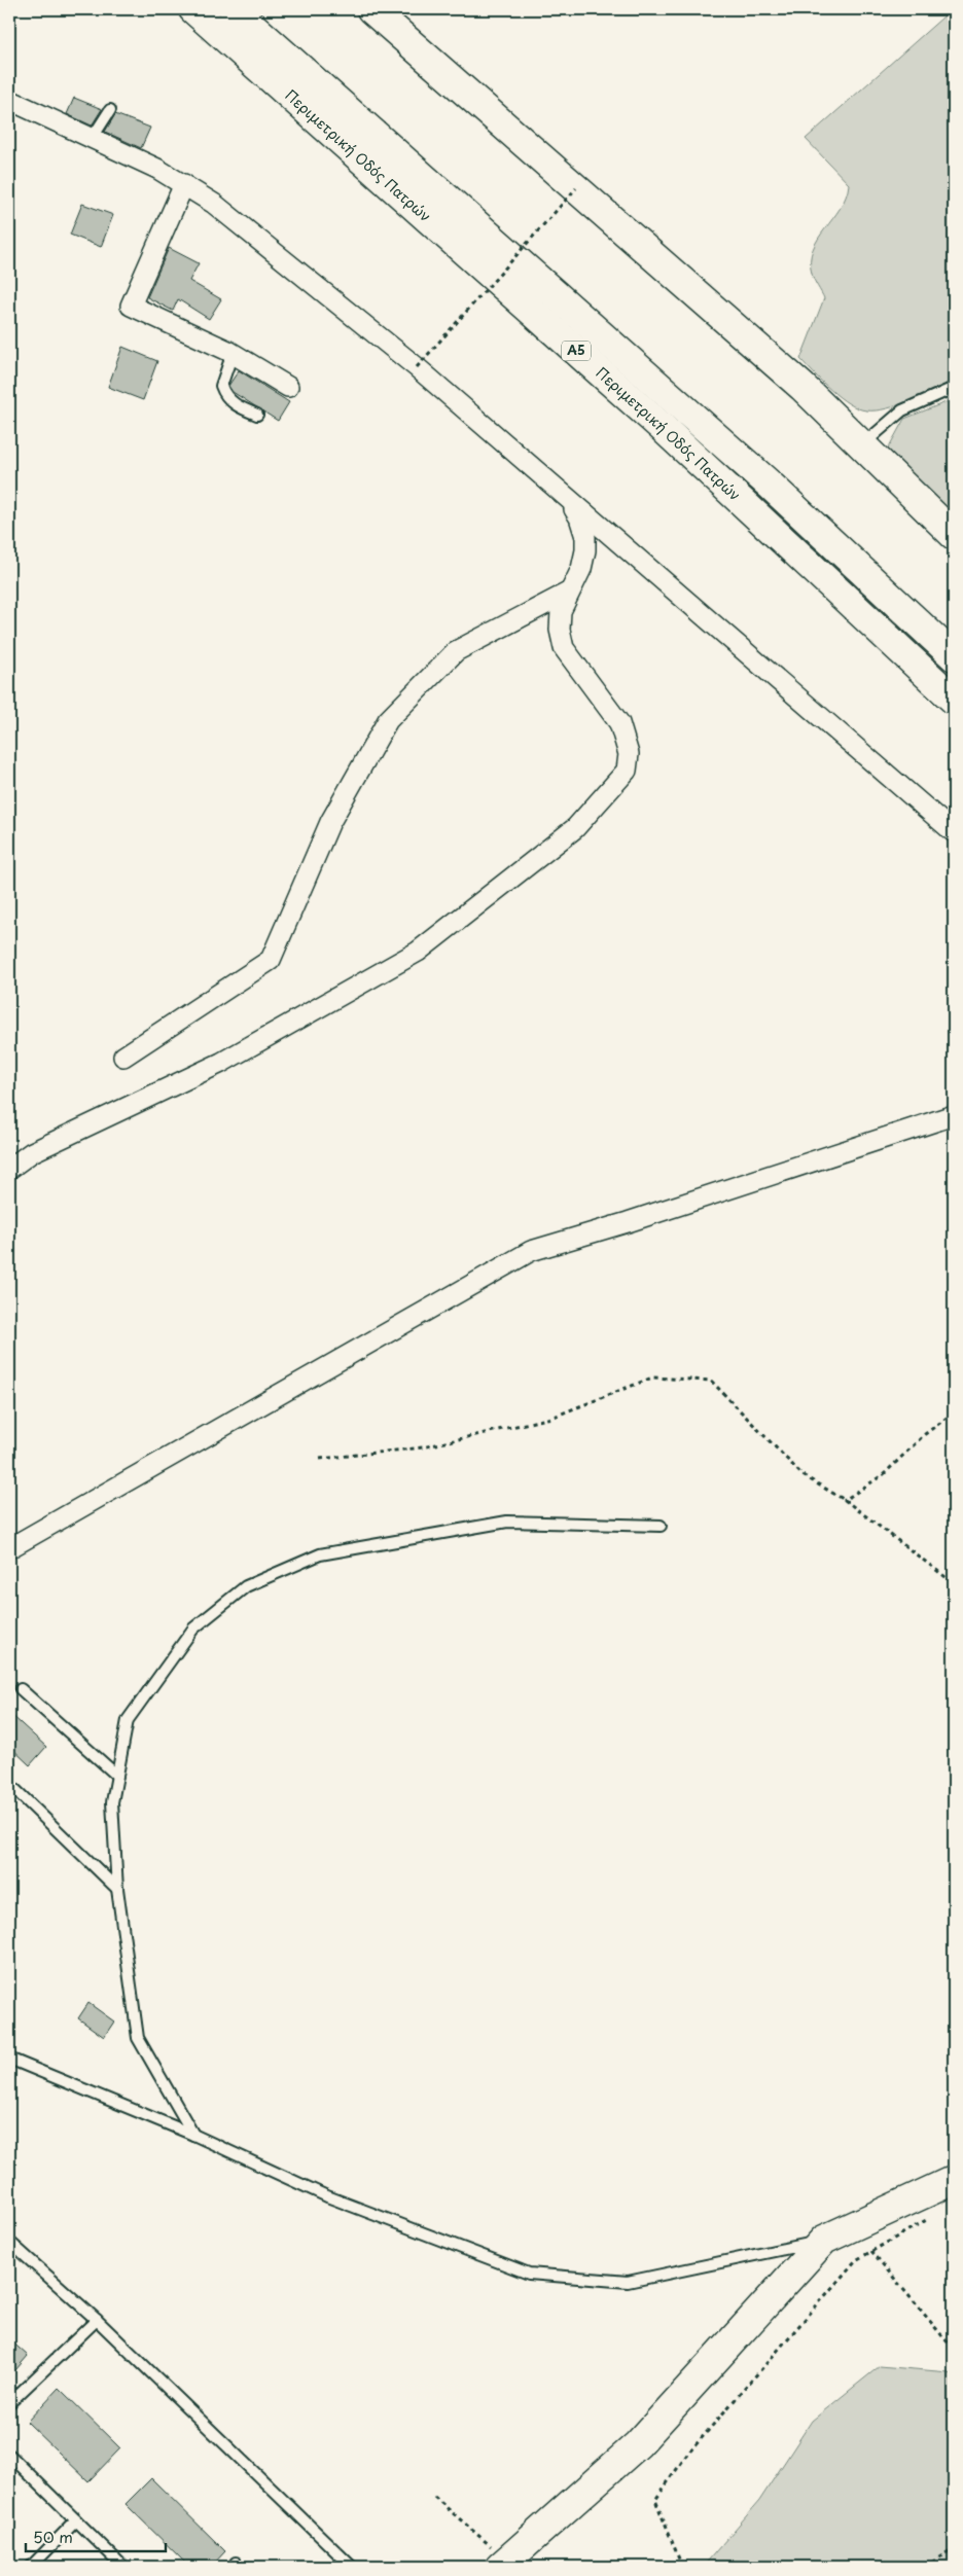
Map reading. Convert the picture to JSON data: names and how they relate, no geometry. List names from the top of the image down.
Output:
{
  "streets": {
    "main road": ["Περιμετρική Οδός Πατρών", "Α5"]
  },
  "scale_bar": "50 m"
}
